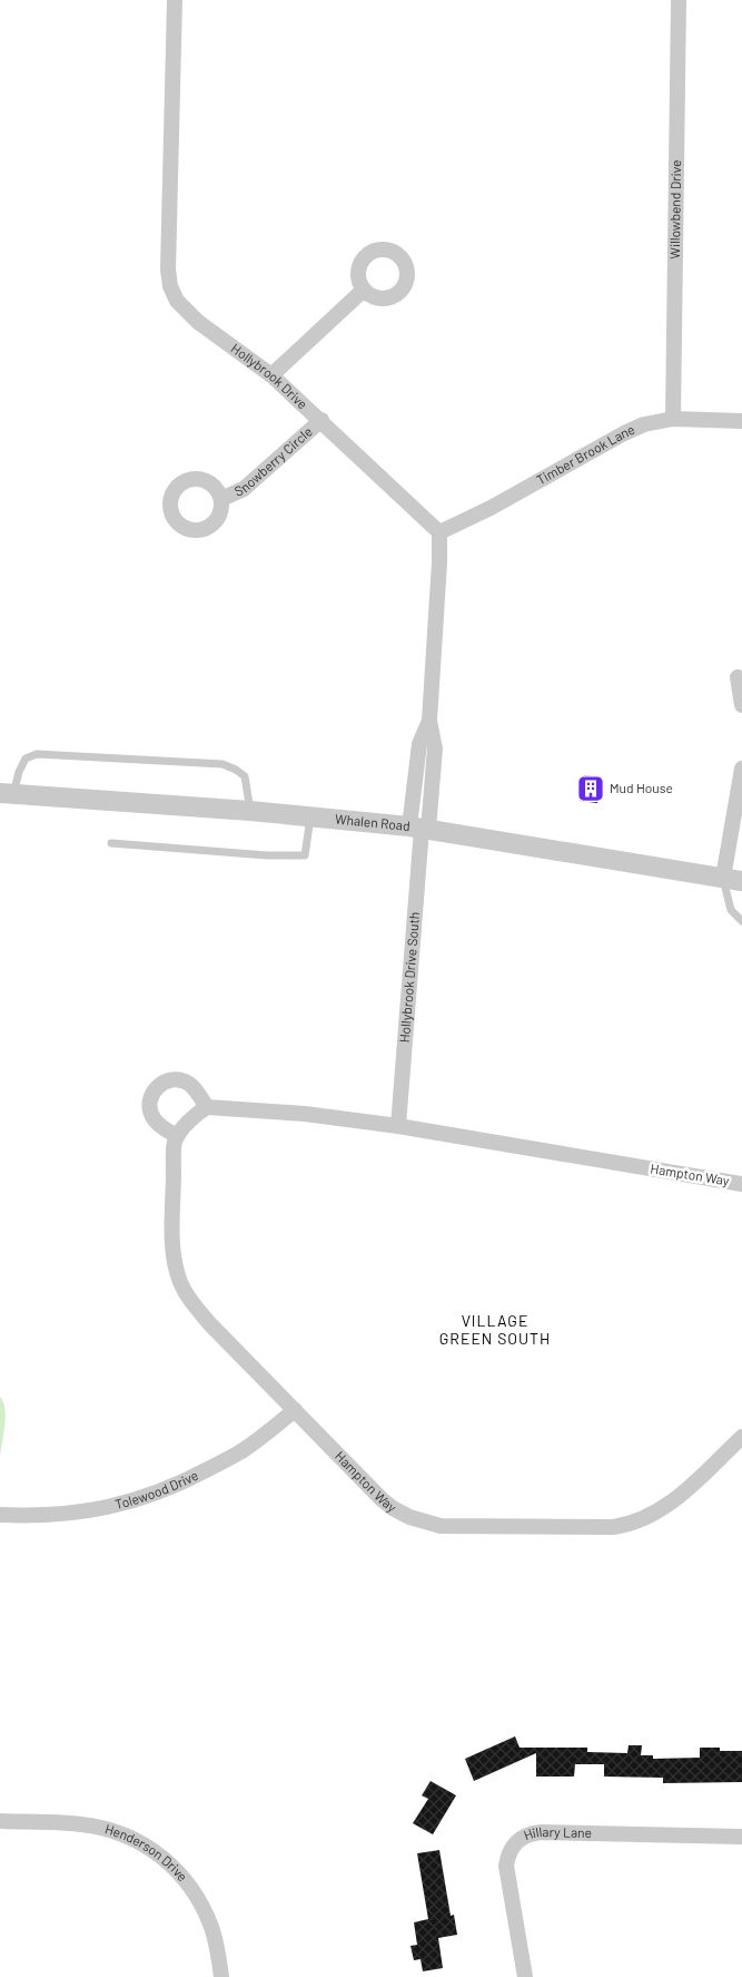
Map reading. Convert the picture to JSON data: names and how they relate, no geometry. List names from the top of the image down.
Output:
{
  "streets": {
    "street": [
      "Willowbend Drive",
      "Hollybrook Drive",
      "Timber Brook Lane",
      "Snowberry Circle",
      "Whalen Road",
      "Hollybrook Drive South",
      "Hampton Way",
      "Tolewood Drive",
      "Hillary Lane",
      "Henderson Drive"
    ]
  },
  "crossings": [
    ["Willowbend Drive", "Timber Brook Lane"],
    ["Hollybrook Drive", "Timber Brook Lane"],
    ["Hollybrook Drive", "Snowberry Circle"],
    ["Whalen Road", "Hollybrook Drive South"],
    ["Hollybrook Drive South", "Hampton Way"],
    ["Hampton Way", "Tolewood Drive"]
  ],
  "districts": ["VILLAGE GREEN SOUTH"],
  "places": {
    "building": ["Mud House"]
  }
}
